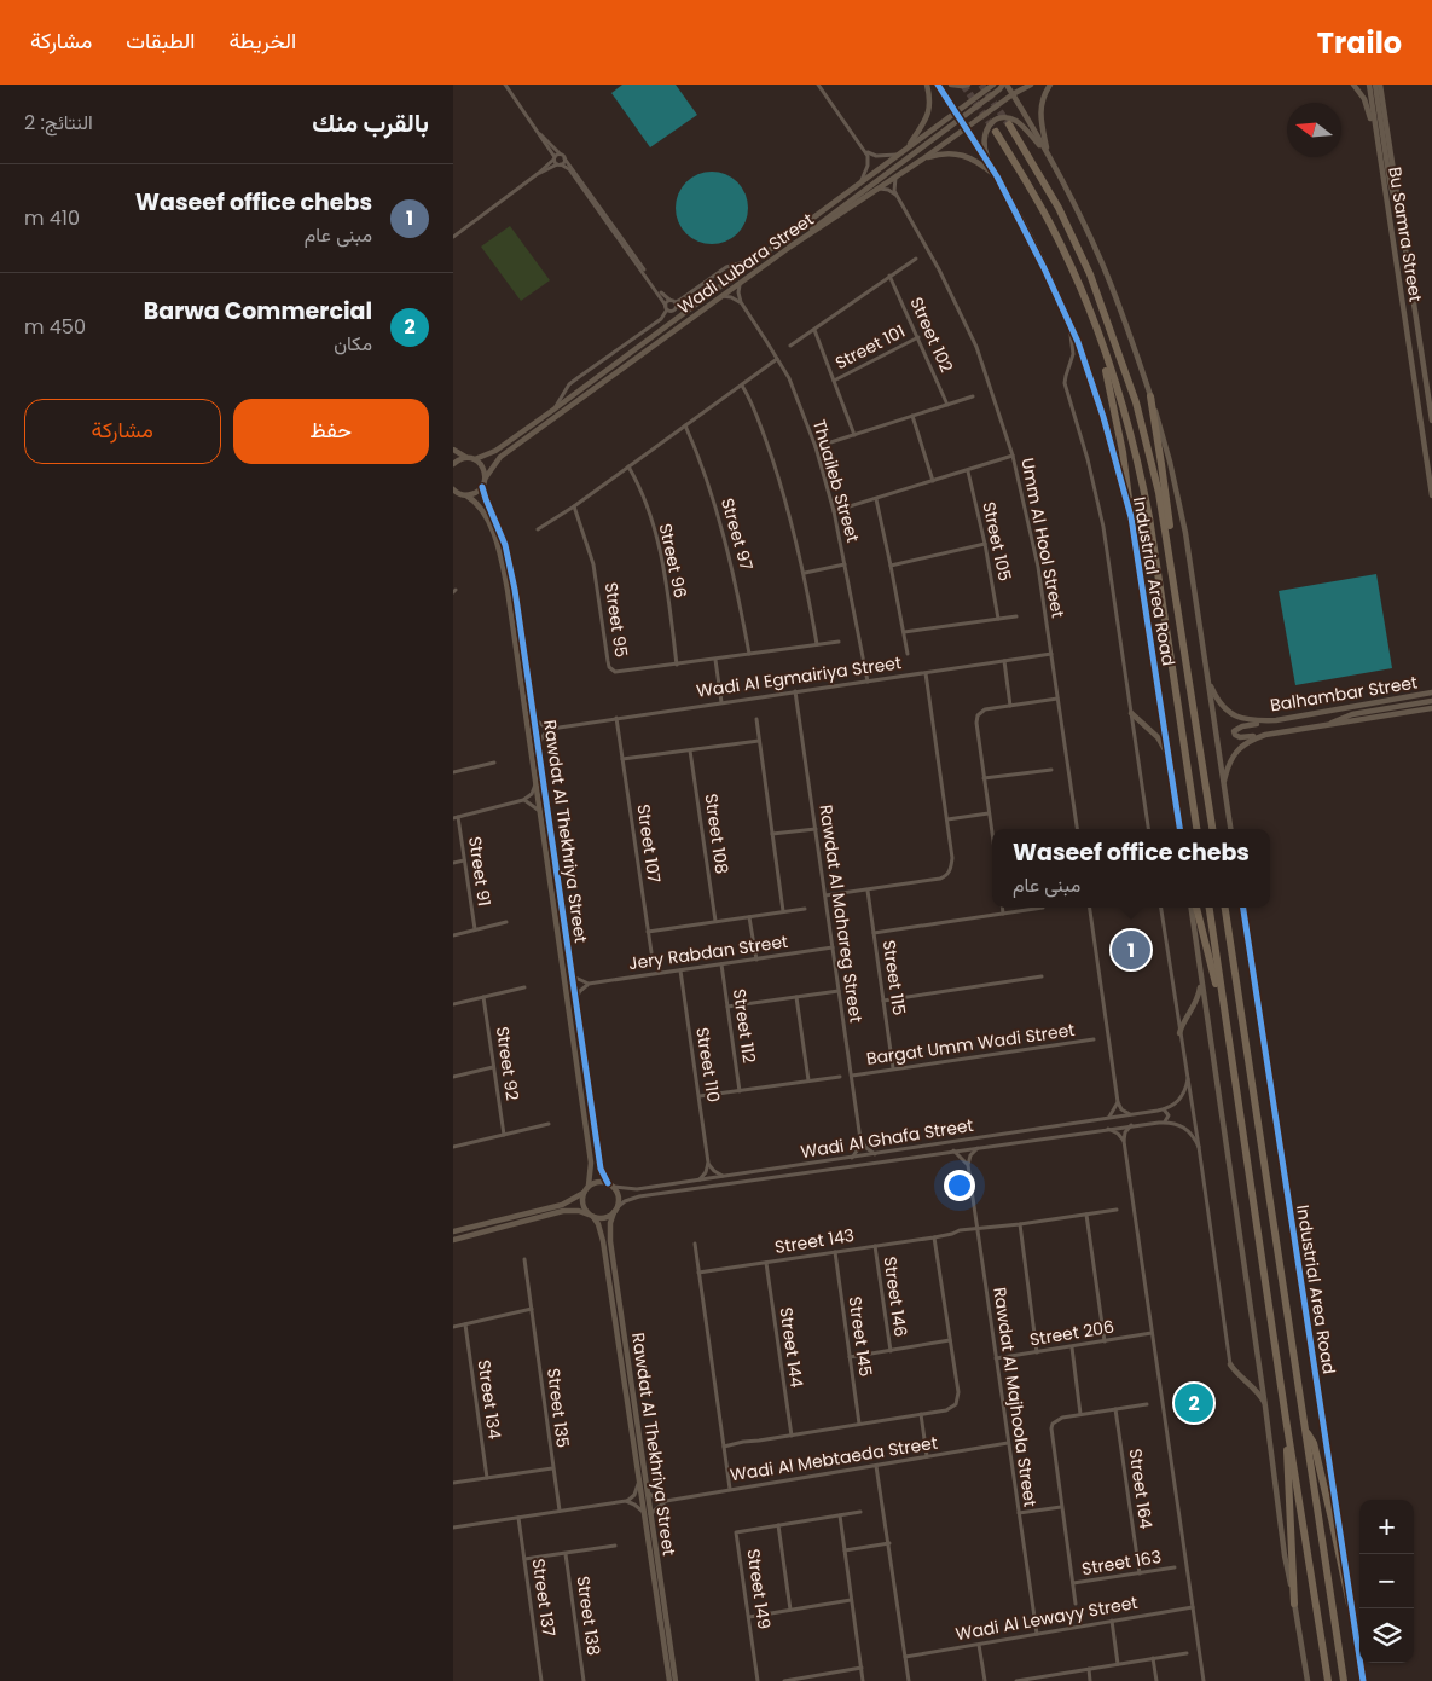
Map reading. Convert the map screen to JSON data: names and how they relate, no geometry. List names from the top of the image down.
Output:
{
  "streets": {
    "highway": ["Industrial Area Road"],
    "street": [
      "Bu Samra Street",
      "Wadi Lubara Street",
      "Street 102",
      "Street 101",
      "Thuaileb Street",
      "Street 97",
      "Umm Al Hool Street",
      "Street 105",
      "Street 96",
      "Street 95",
      "Wadi Al Egmairiya Street",
      "Balhambar Street",
      "Rawdat Al Thekhriya Street",
      "Street 108",
      "Street 107",
      "Street 91",
      "Rawdat Al Mahareg Street",
      "Jery Rabdan Street",
      "Street 115",
      "Street 112",
      "Bargat Umm Wadi Street",
      "Street 92",
      "Street 110",
      "Wadi Al Ghafa Street",
      "Street 143",
      "Street 146",
      "Street 206",
      "Street 145",
      "Street 144",
      "Rawdat Al Majhoola Street",
      "Street 134",
      "Street 135",
      "Wadi Al Mebtaeda Street",
      "Street 164",
      "Street 163",
      "Street 149",
      "Street 137",
      "Street 138",
      "Wadi Al Lewayy Street"
    ]
  },
  "crossings": [
    ["Wadi Lubara Street", "Thuaileb Street"],
    ["Wadi Lubara Street", "Umm Al Hool Street"],
    ["Wadi Lubara Street", "Industrial Area Road"],
    ["Wadi Lubara Street", "Rawdat Al Thekhriya Street"],
    ["Street 102", "Street 101"],
    ["Thuaileb Street", "Wadi Al Egmairiya Street"],
    ["Street 97", "Street 95"],
    ["Umm Al Hool Street", "Wadi Al Egmairiya Street"],
    ["Street 96", "Street 95"],
    ["Wadi Al Egmairiya Street", "Street 107"],
    ["Wadi Al Egmairiya Street", "Rawdat Al Mahareg Street"],
    ["Rawdat Al Thekhriya Street", "Wadi Al Ghafa Street"],
    ["Rawdat Al Mahareg Street", "Jery Rabdan Street"],
    ["Rawdat Al Mahareg Street", "Bargat Umm Wadi Street"],
    ["Jery Rabdan Street", "Street 112"],
    ["Jery Rabdan Street", "Street 110"],
    ["Street 115", "Bargat Umm Wadi Street"],
    ["Street 143", "Street 146"],
    ["Street 143", "Street 145"],
    ["Street 143", "Street 144"],
    ["Street 143", "Rawdat Al Majhoola Street"],
    ["Street 206", "Rawdat Al Majhoola Street"],
    ["Rawdat Al Majhoola Street", "Wadi Al Mebtaeda Street"],
    ["Rawdat Al Majhoola Street", "Wadi Al Lewayy Street"],
    ["Street 164", "Street 163"],
    ["Street 137", "Street 138"]
  ],
  "north": "left",
  "page": {
    "header": "Trailo",
    "nav": ["الخريطة", "الطبقات", "مشاركة"],
    "heading": ["بالقرب منك", "النتائج: 2"],
    "list": [
      {
        "mark": "1",
        "name": "Waseef office chebs",
        "note": "مبنى عام",
        "value": "410 m"
      },
      {
        "mark": "2",
        "name": "Barwa Commercial",
        "note": "مكان",
        "value": "450 m"
      }
    ],
    "buttons": ["حفظ", "مشاركة"],
    "popup": ["Waseef office chebs", "مبنى عام"],
    "pins": ["1", "2"],
    "map_buttons": ["+", "−"]
  }
}
